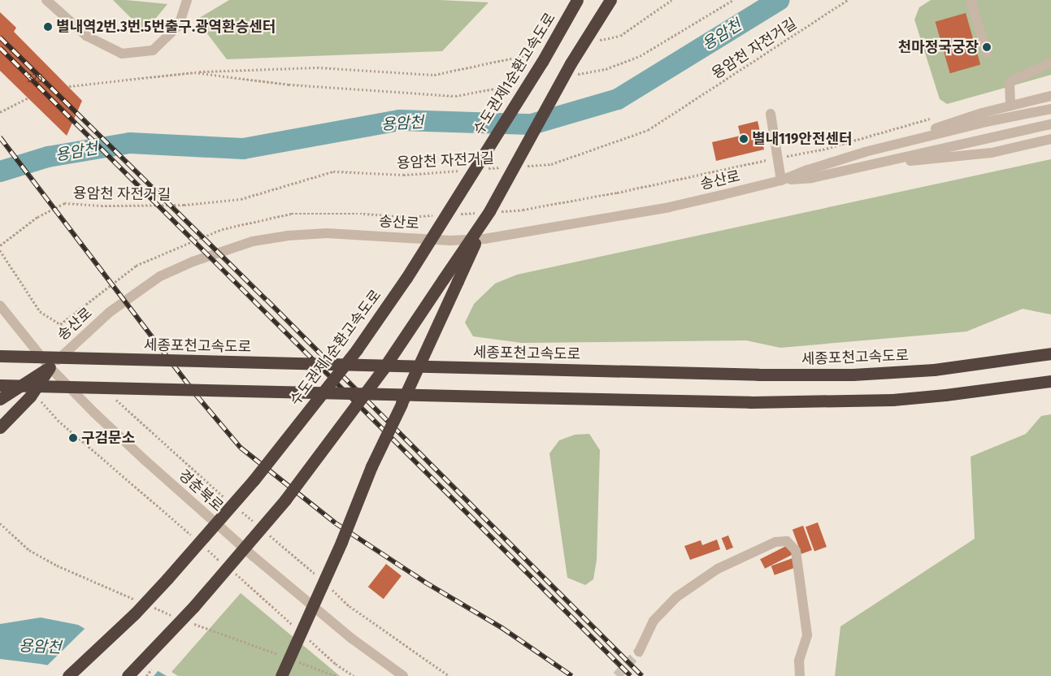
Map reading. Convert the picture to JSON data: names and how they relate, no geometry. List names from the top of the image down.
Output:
{
  "streets": {
    "highway": ["수도권제1순환고속도로", "세종포천고속도로"],
    "street": ["송산로", "경춘북로"],
    "path": ["용암천 자전거길"]
  },
  "crossings": [
    ["송산로", "경춘북로"]
  ],
  "water": ["용암천"],
  "places": [
    "별내역2번.3번.5번출구.광역환승센터",
    "천마정국궁장",
    "별내119안전센터",
    "구검문소"
  ],
  "house_numbers": ["375"]
}
